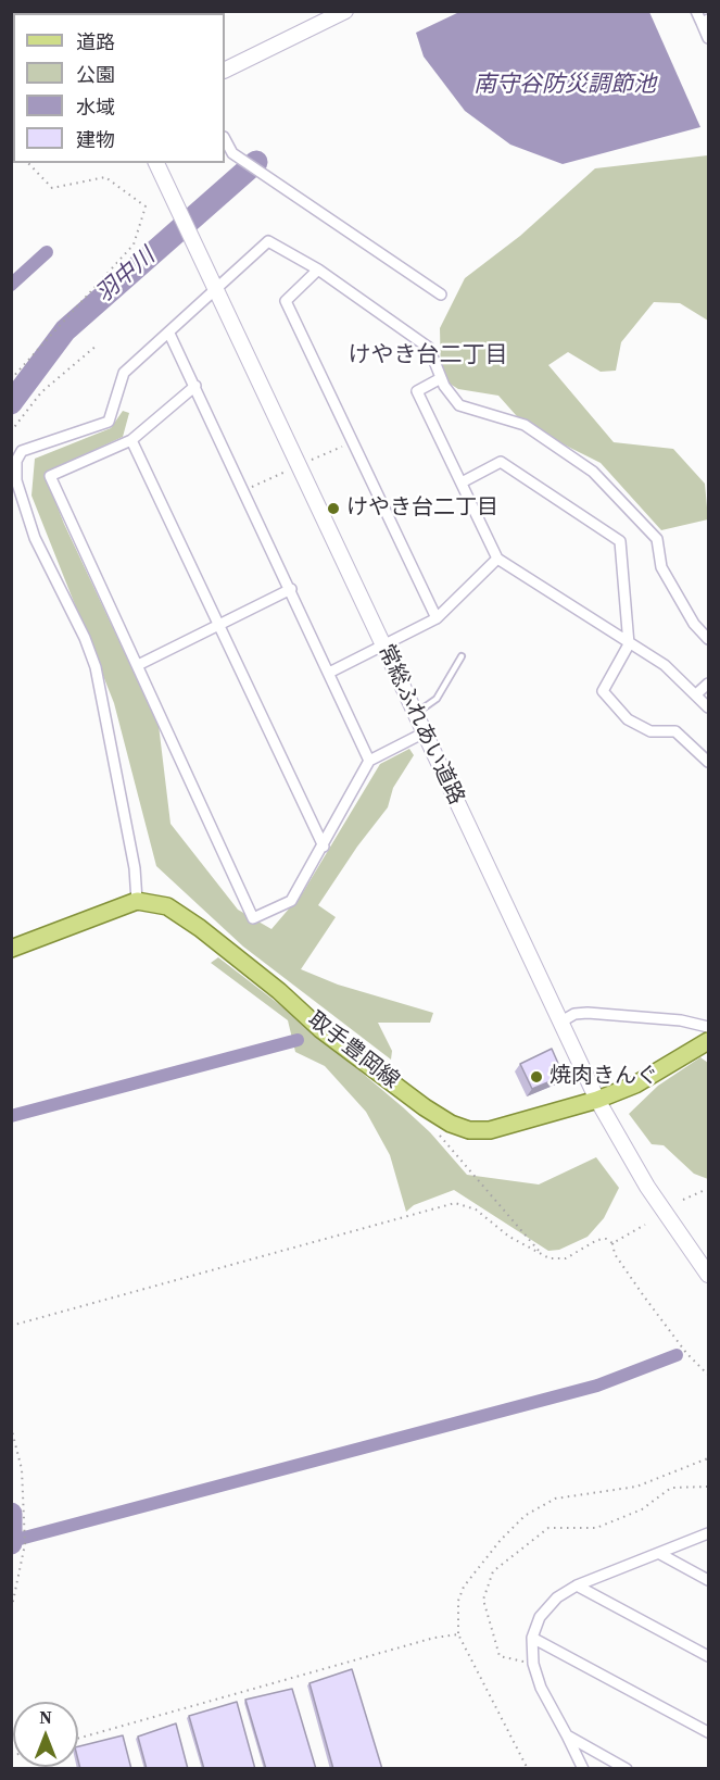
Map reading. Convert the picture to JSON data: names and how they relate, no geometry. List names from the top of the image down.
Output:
{
  "streets": {
    "main road": ["取手豊岡線"],
    "street": ["常総ふれあい道路"]
  },
  "crossings": [
    ["常総ふれあい道路", "取手豊岡線"]
  ],
  "districts": ["けやき台二丁目"],
  "water": ["南守谷防災調節池", "羽中川"],
  "places": ["けやき台二丁目", "焼肉きんぐ"],
  "legend": [
    "道路",
    "公園",
    "水域",
    "建物"
  ],
  "north": "top"
}
